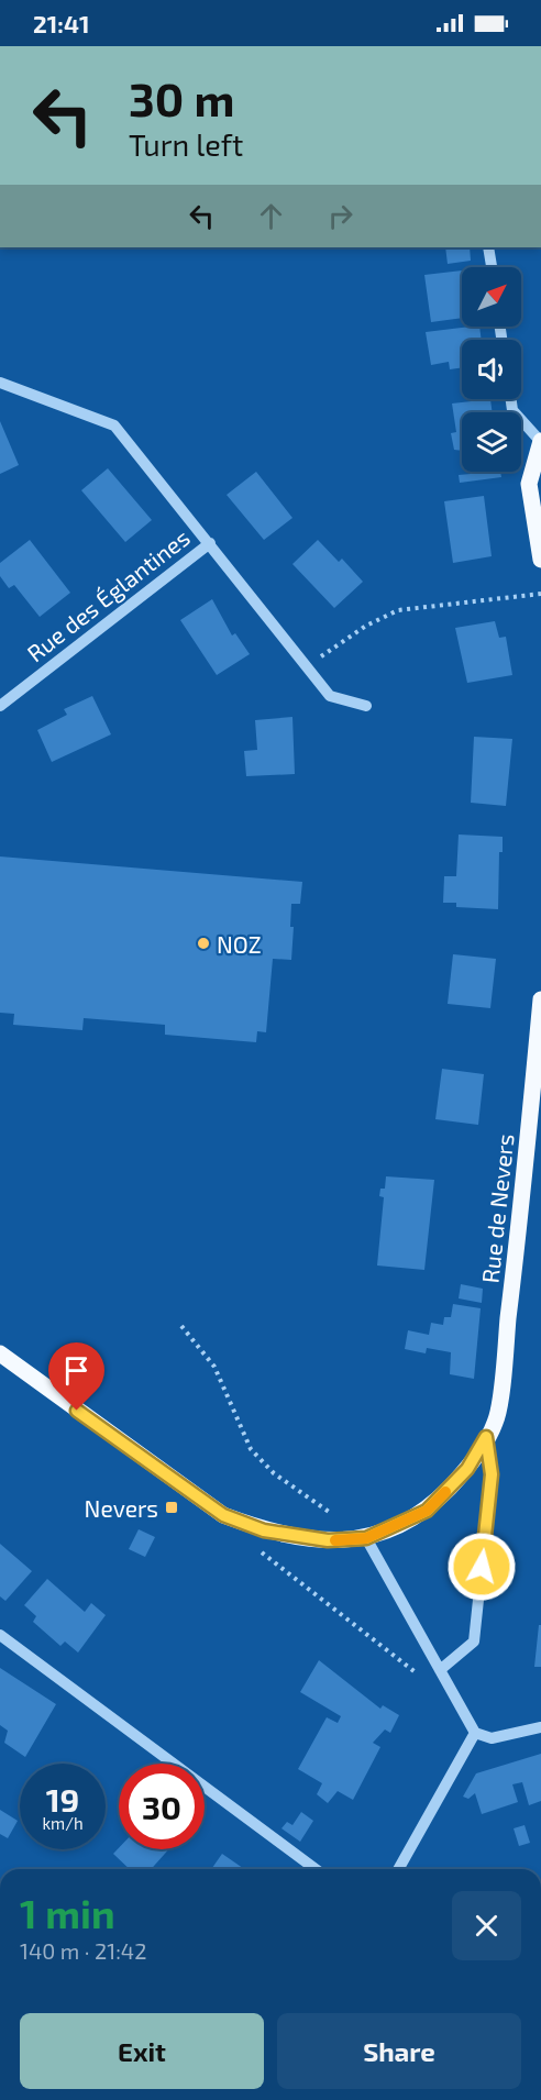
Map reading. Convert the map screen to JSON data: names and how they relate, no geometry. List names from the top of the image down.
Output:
{
  "streets": {
    "main road": ["Rue de Nevers"],
    "street": ["Rue des Églantines"]
  },
  "places": {
    "other": ["NOZ"],
    "transit": ["Nevers"]
  },
  "north": "top right",
  "page": {
    "status": "21:41",
    "turn": ["30 m", "Turn left"],
    "speed": "19 km/h",
    "limit": "30",
    "heading": ["1 min", "140 m · 21:42"],
    "buttons": ["Exit", "Share"]
  }
}
